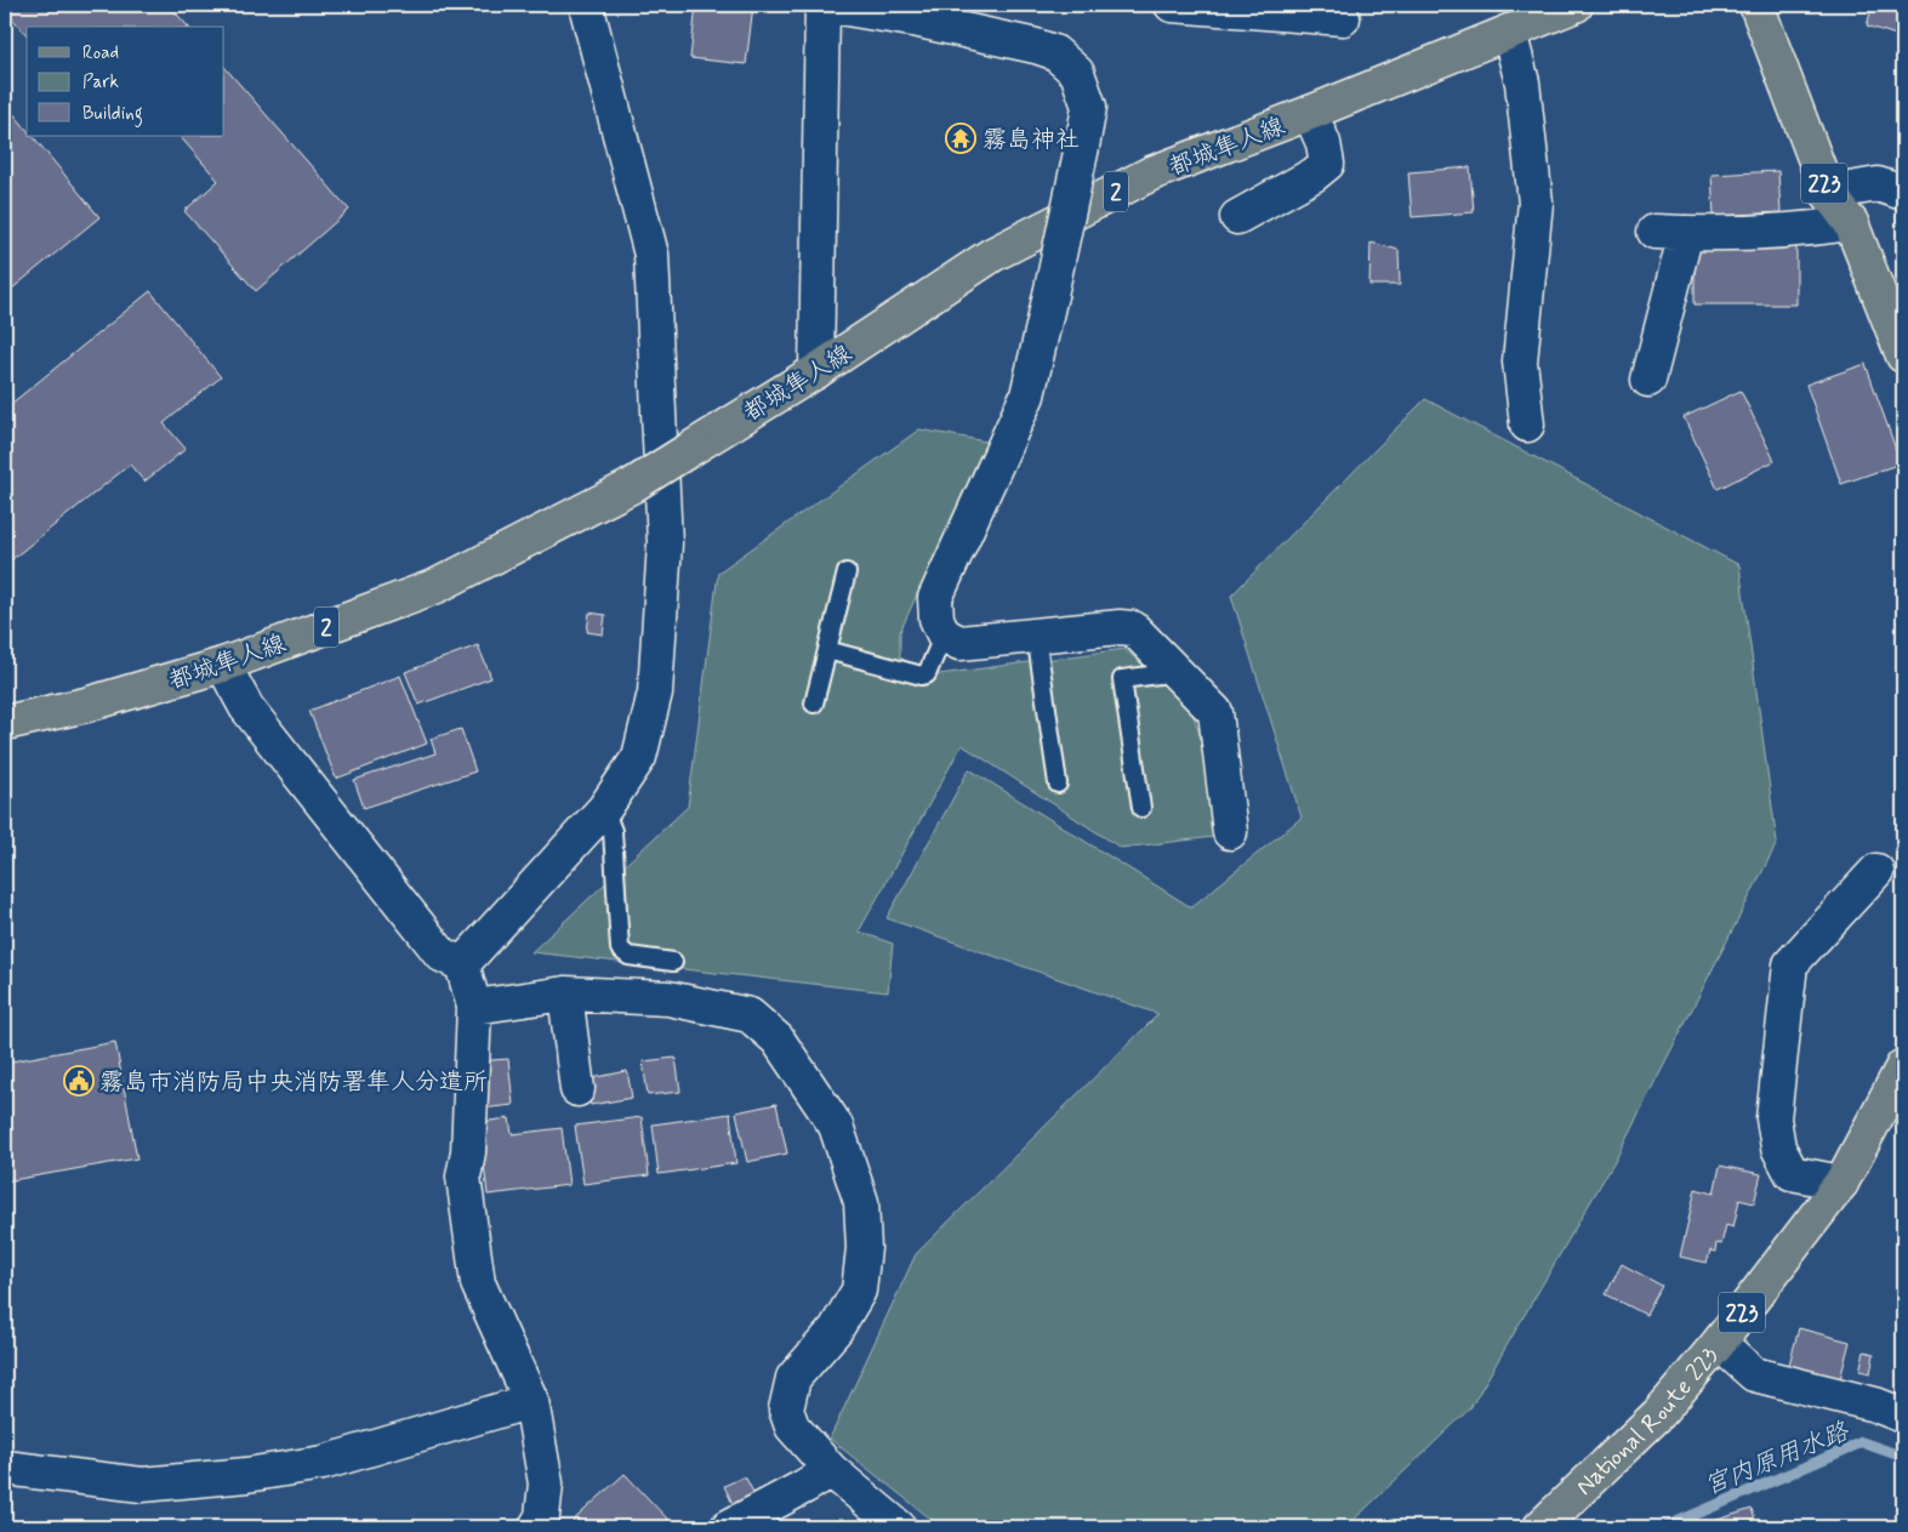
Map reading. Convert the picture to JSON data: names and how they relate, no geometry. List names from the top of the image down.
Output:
{
  "streets": {
    "main road": [
      "都城隼人線",
      "223",
      "2",
      "National Route 223"
    ]
  },
  "water": ["宮内原用水路"],
  "places": {
    "temple": ["霧島神社"],
    "public building": ["霧島市消防局中央消防署隼人分遣所"]
  },
  "legend": ["Road", "Park", "Building"]
}
